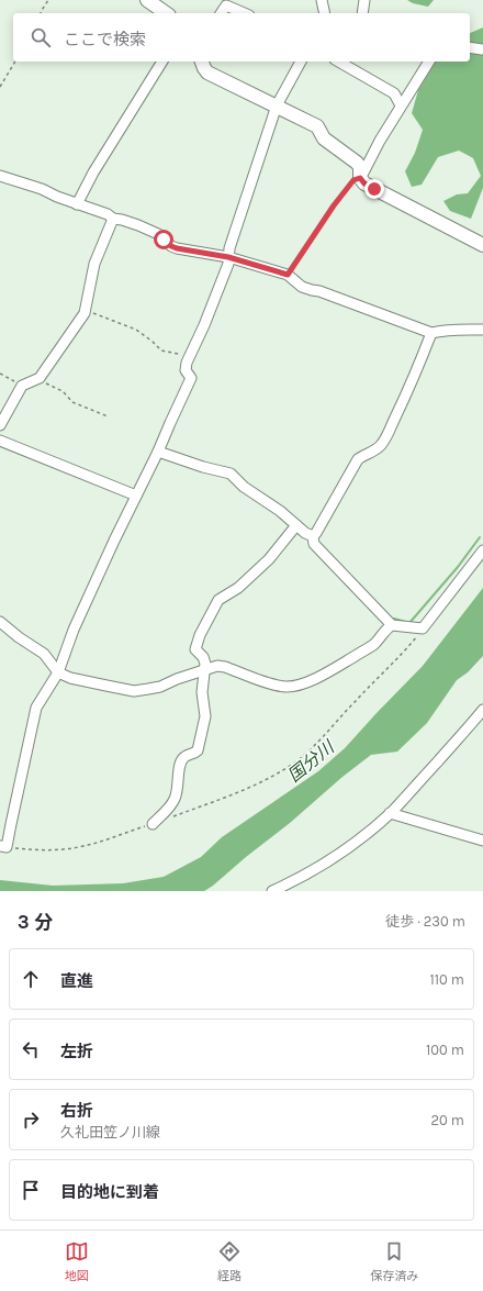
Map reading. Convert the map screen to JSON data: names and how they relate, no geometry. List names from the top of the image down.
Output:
{
  "water": ["国分川"],
  "page": {
    "search": "ここで検索",
    "heading": ["3 分", "徒歩 · 230 m"],
    "list": [
      ["直進", "110 m"],
      ["左折", "100 m"],
      ["右折", "久礼田笠ノ川線", "20 m"],
      "目的地に到着"
    ],
    "nav": ["地図", "経路", "保存済み"]
  }
}
